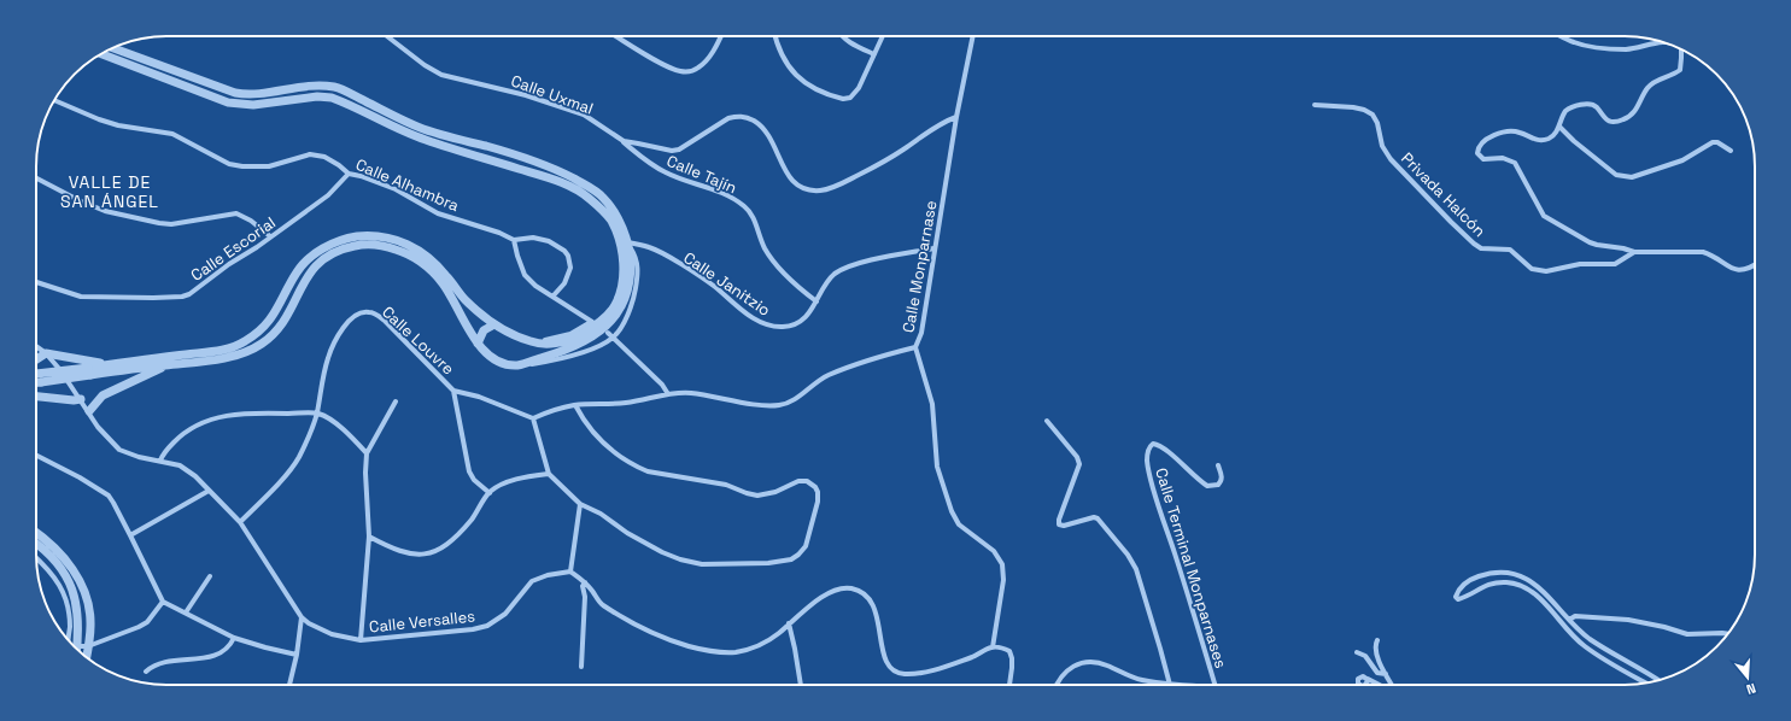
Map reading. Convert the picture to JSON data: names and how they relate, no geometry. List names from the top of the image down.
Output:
{
  "streets": {
    "street": [
      "Calle Uxmal",
      "Calle Tajín",
      "Calle Alhambra",
      "Privada Halcón",
      "Calle Escorial",
      "Calle Monparnase",
      "Calle Janitzio",
      "Calle Louvre",
      "Calle Terminal Monparnases",
      "Calle Versalles"
    ]
  },
  "crossings": [
    ["Calle Uxmal", "Calle Tajín"],
    ["Calle Uxmal", "Calle Monparnase"],
    ["Calle Tajín", "Calle Janitzio"],
    ["Calle Alhambra", "Calle Escorial"],
    ["Calle Monparnase", "Calle Janitzio"],
    ["Calle Louvre", "Calle Versalles"]
  ],
  "districts": ["VALLE DE SAN ÁNGEL"],
  "north": "bottom"
}
